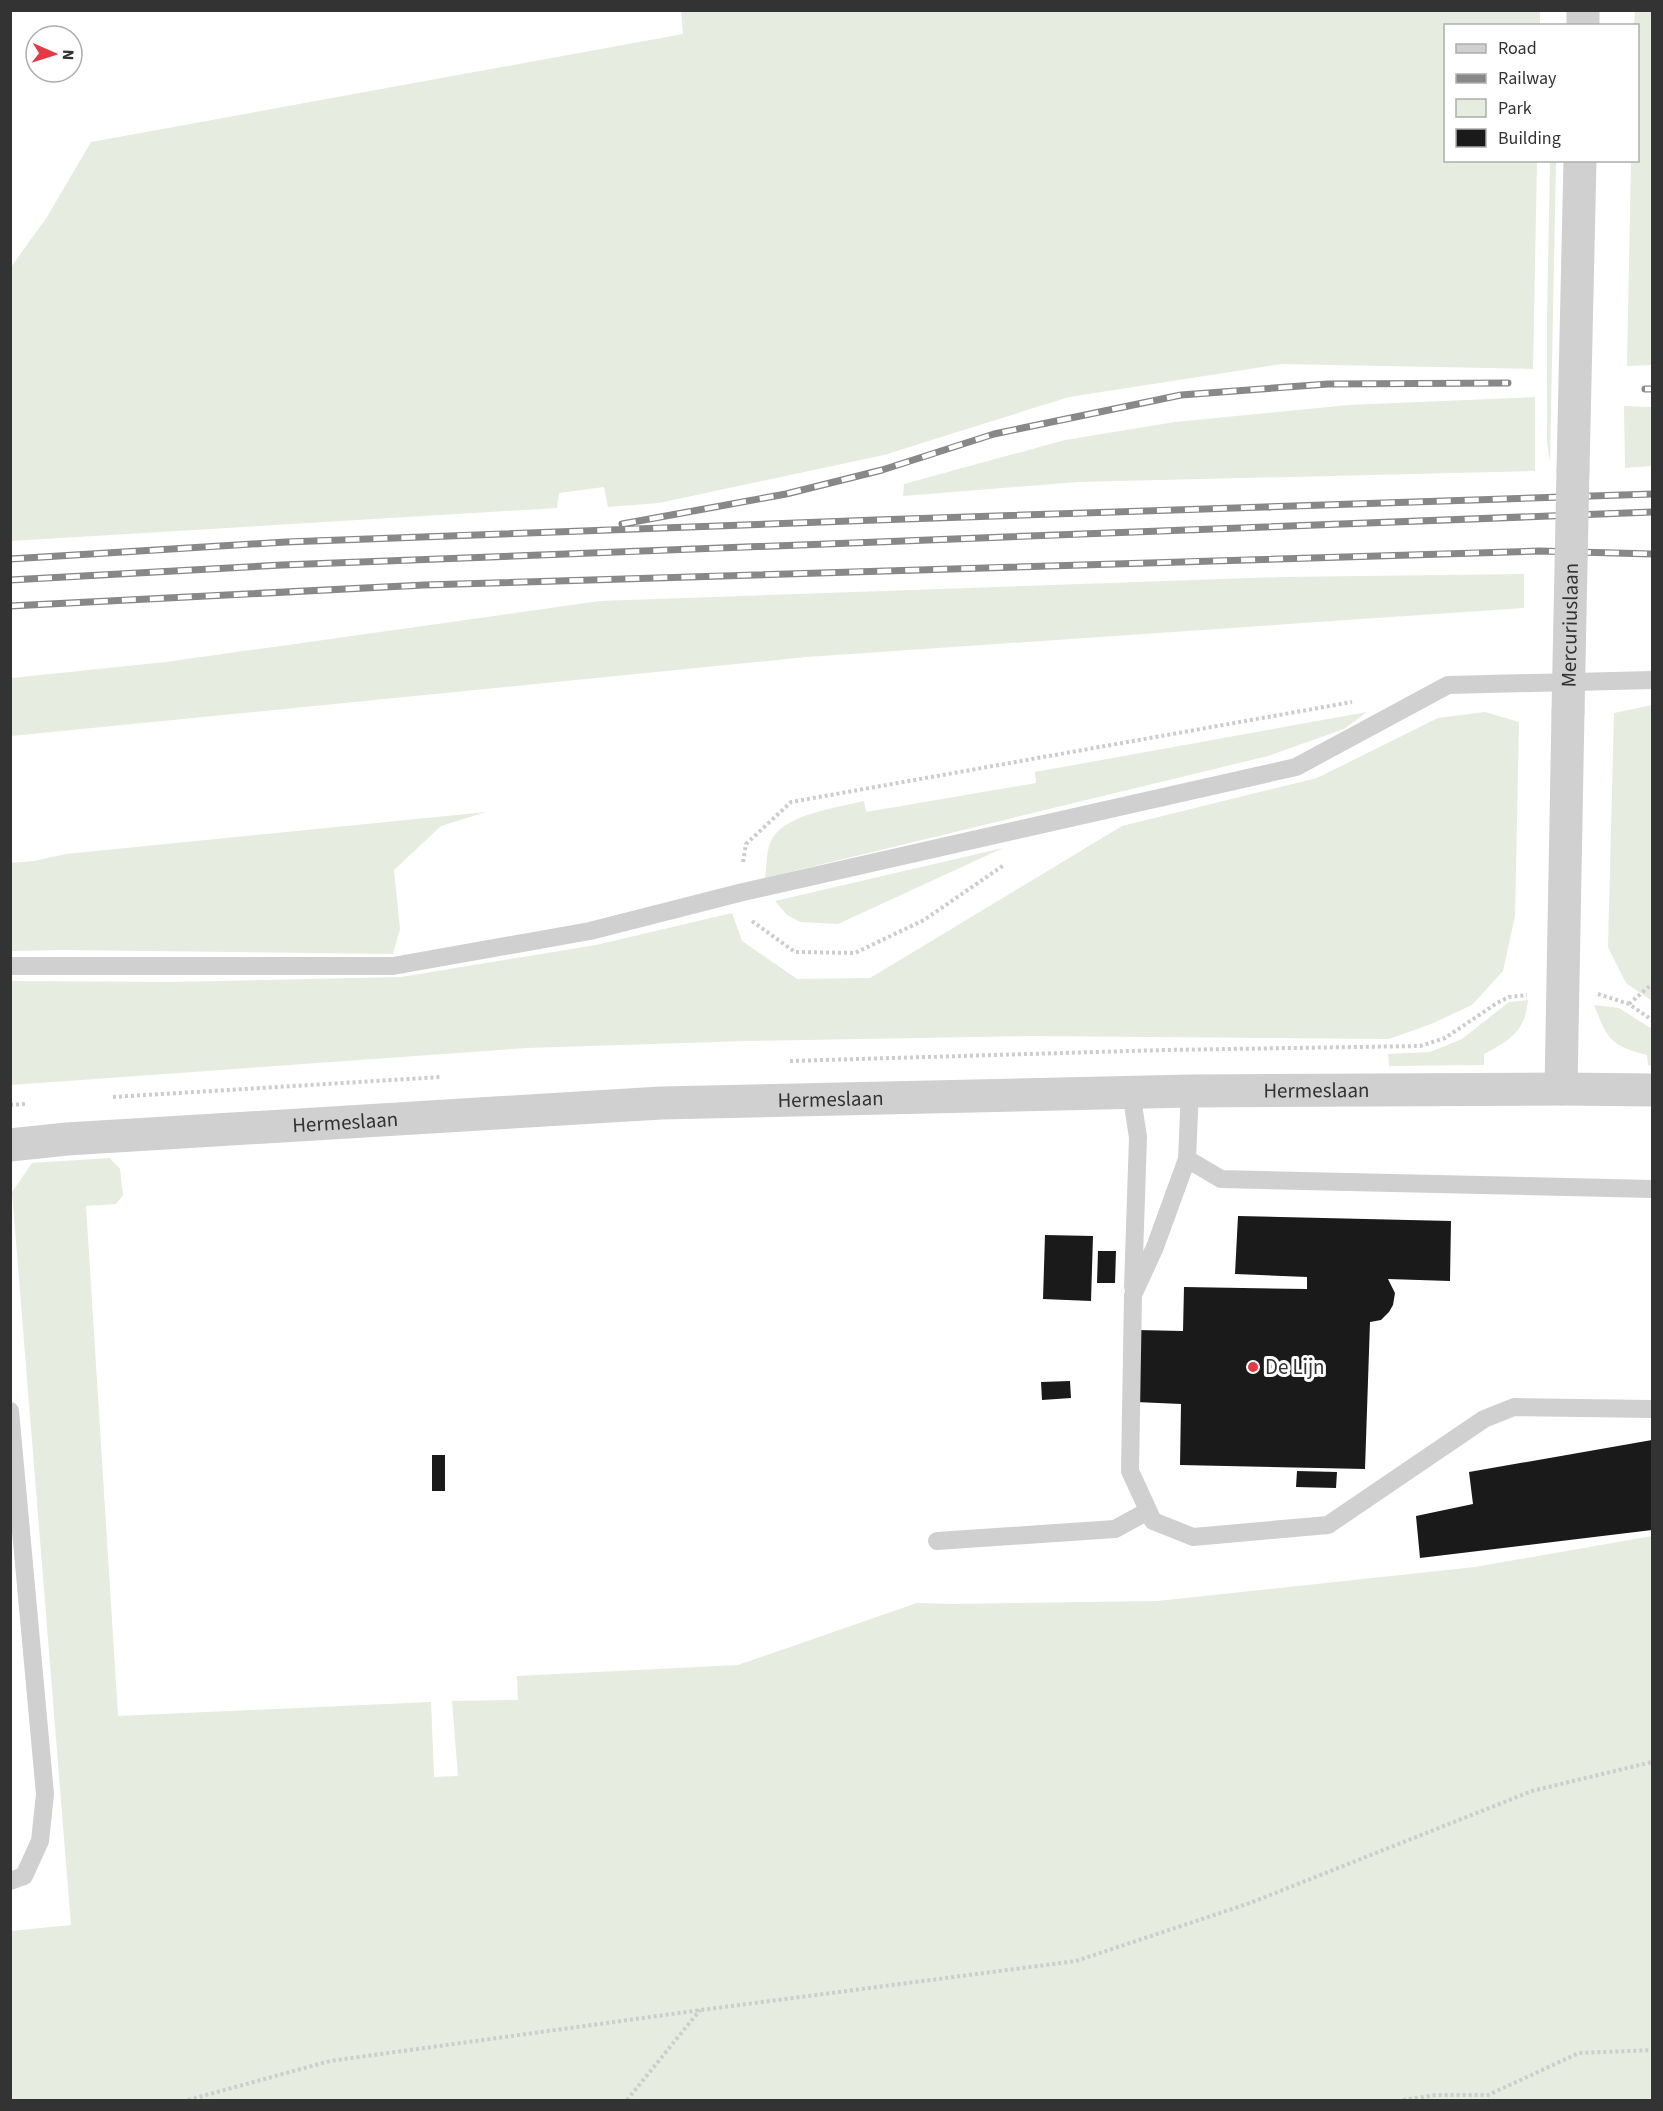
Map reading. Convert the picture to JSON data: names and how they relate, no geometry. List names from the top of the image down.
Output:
{
  "streets": {
    "street": ["Mercuriuslaan", "Hermeslaan"]
  },
  "crossings": [
    ["Mercuriuslaan", "Hermeslaan"]
  ],
  "places": ["De Lijn"],
  "legend": [
    "Road",
    "Railway",
    "Park",
    "Building"
  ],
  "north": "right"
}
